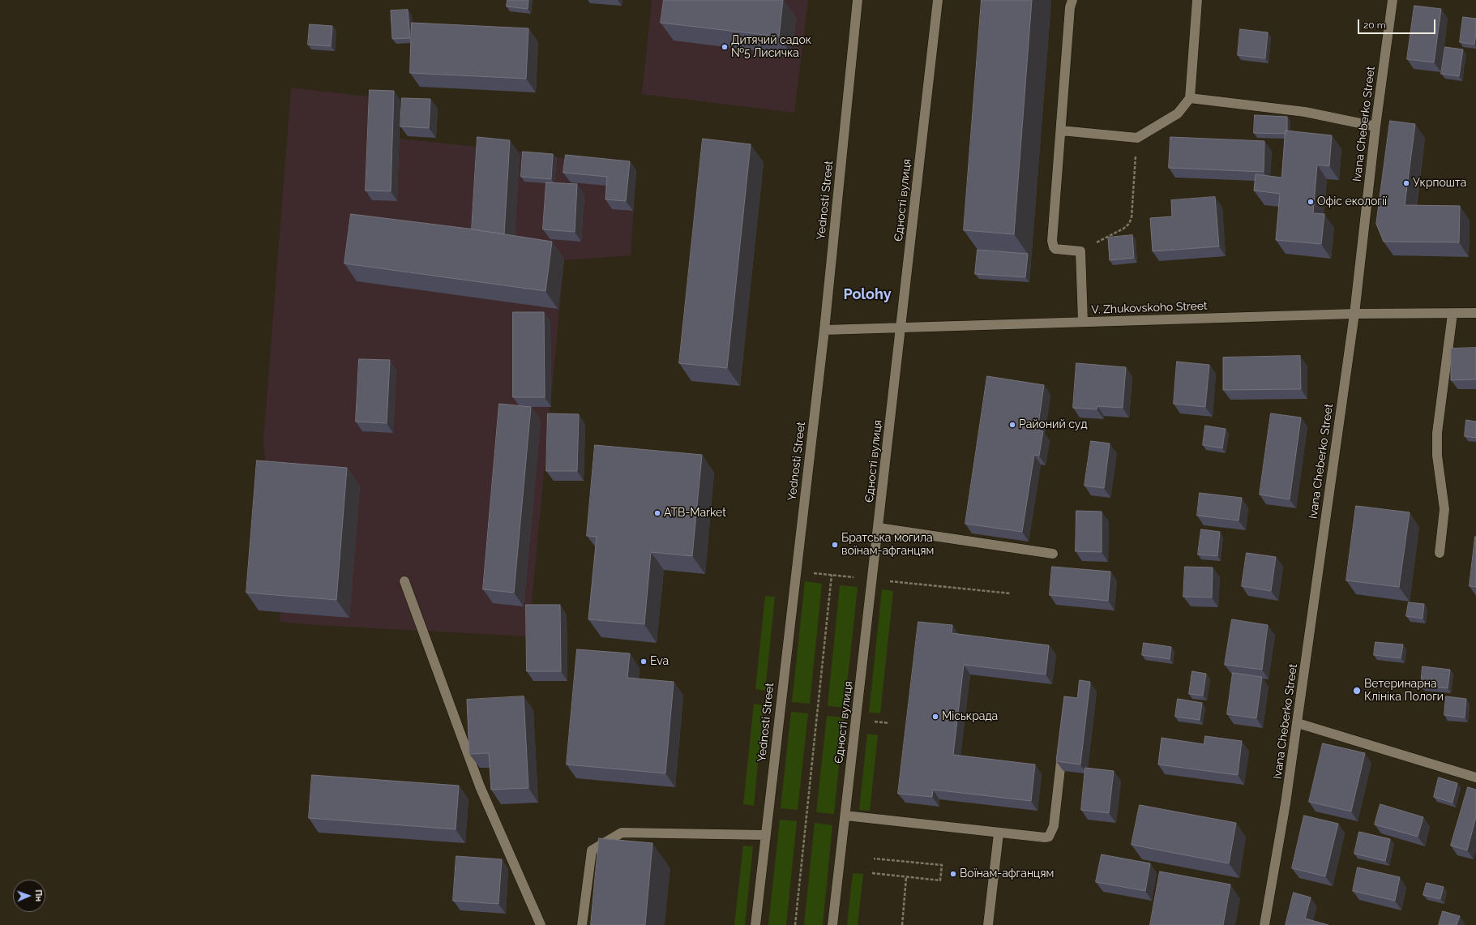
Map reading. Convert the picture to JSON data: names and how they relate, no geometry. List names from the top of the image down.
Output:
{
  "streets": {
    "street": [
      "Ivana Cheberko Street",
      "Yednosti Street",
      "Єдності вулиця",
      "V. Zhukovskoho Street"
    ]
  },
  "crossings": [
    ["Ivana Cheberko Street", "V. Zhukovskoho Street"],
    ["Yednosti Street", "V. Zhukovskoho Street"],
    ["Єдності вулиця", "V. Zhukovskoho Street"]
  ],
  "districts": ["Polohy"],
  "places": [
    "Дитячий садок №5 Лисичка",
    "Укрпошта",
    "Офіс екології",
    "Районий суд",
    "ATB-Market",
    "Братська могила воїнам-афганцям",
    "Eva",
    "Ветеринарна Клініка Пологи",
    "Міськрада",
    "Воїнам-афганцям"
  ],
  "scale_bar": "20 m",
  "north": "right"
}
